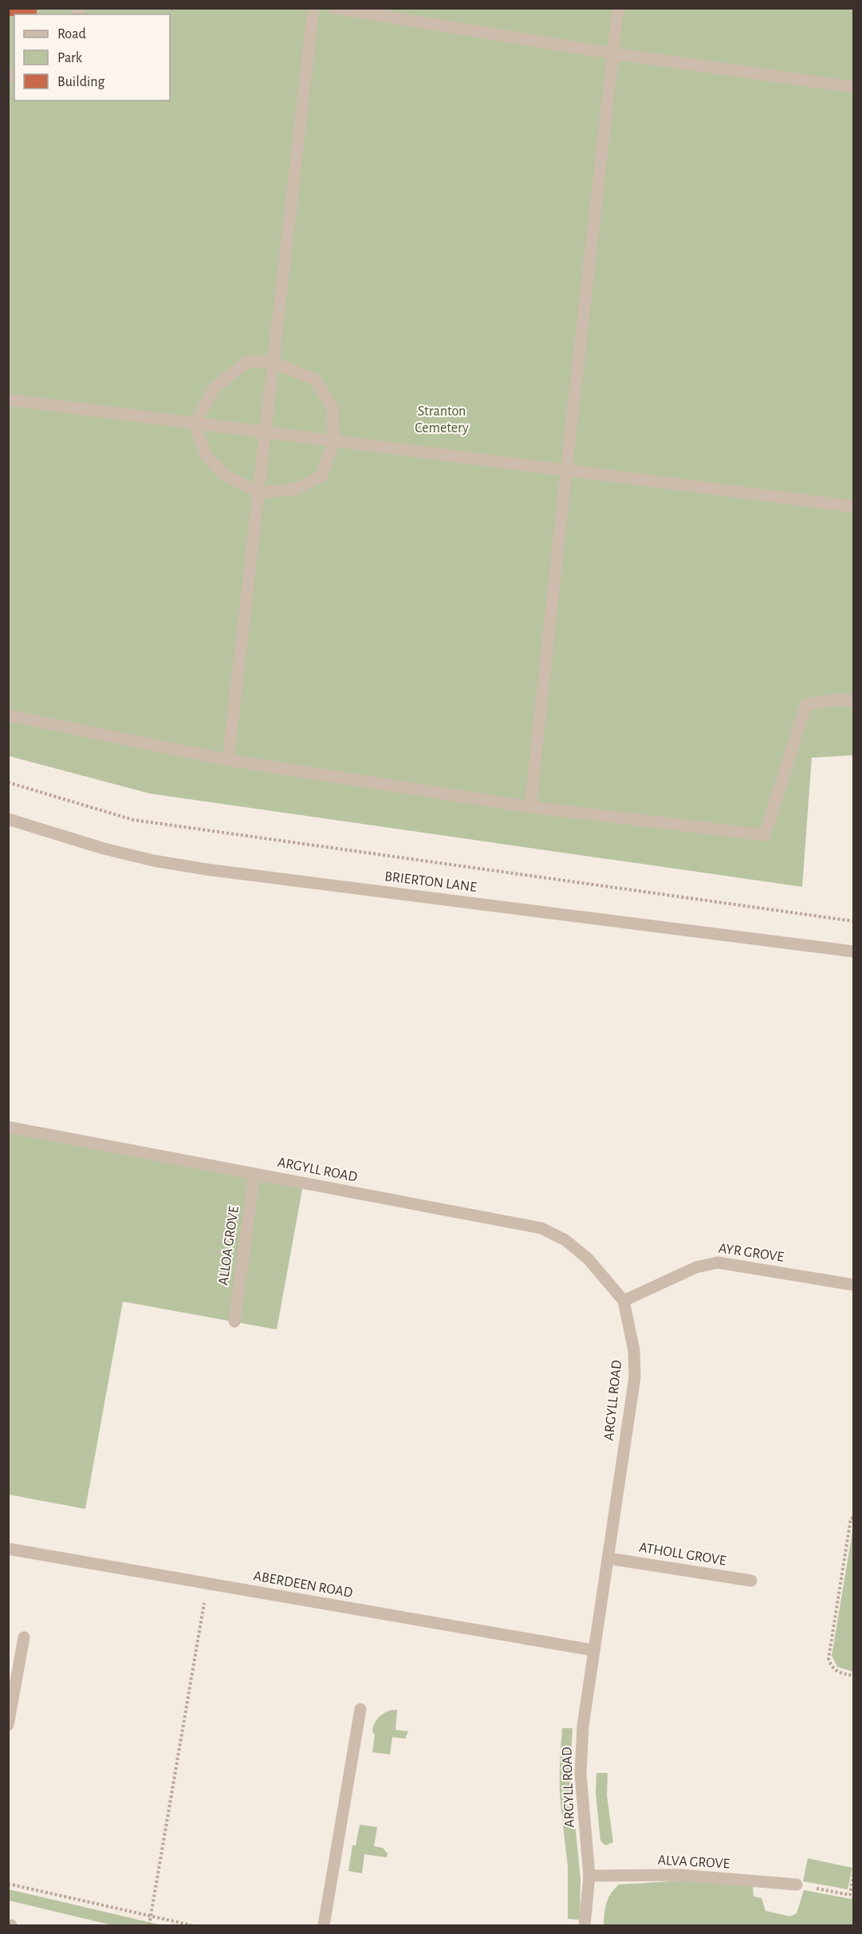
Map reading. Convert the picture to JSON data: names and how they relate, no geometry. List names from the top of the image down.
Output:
{
  "streets": {
    "street": [
      "BRIERTON LANE",
      "ARGYLL ROAD",
      "ALLOA GROVE",
      "AYR GROVE",
      "ATHOLL GROVE",
      "ABERDEEN ROAD",
      "ALVA GROVE"
    ]
  },
  "crossings": [
    ["ARGYLL ROAD", "ALLOA GROVE"],
    ["ARGYLL ROAD", "AYR GROVE"],
    ["ARGYLL ROAD", "ATHOLL GROVE"],
    ["ARGYLL ROAD", "ABERDEEN ROAD"],
    ["ARGYLL ROAD", "ALVA GROVE"]
  ],
  "parks": ["Stranton Cemetery"],
  "legend": ["Road", "Park", "Building"]
}
